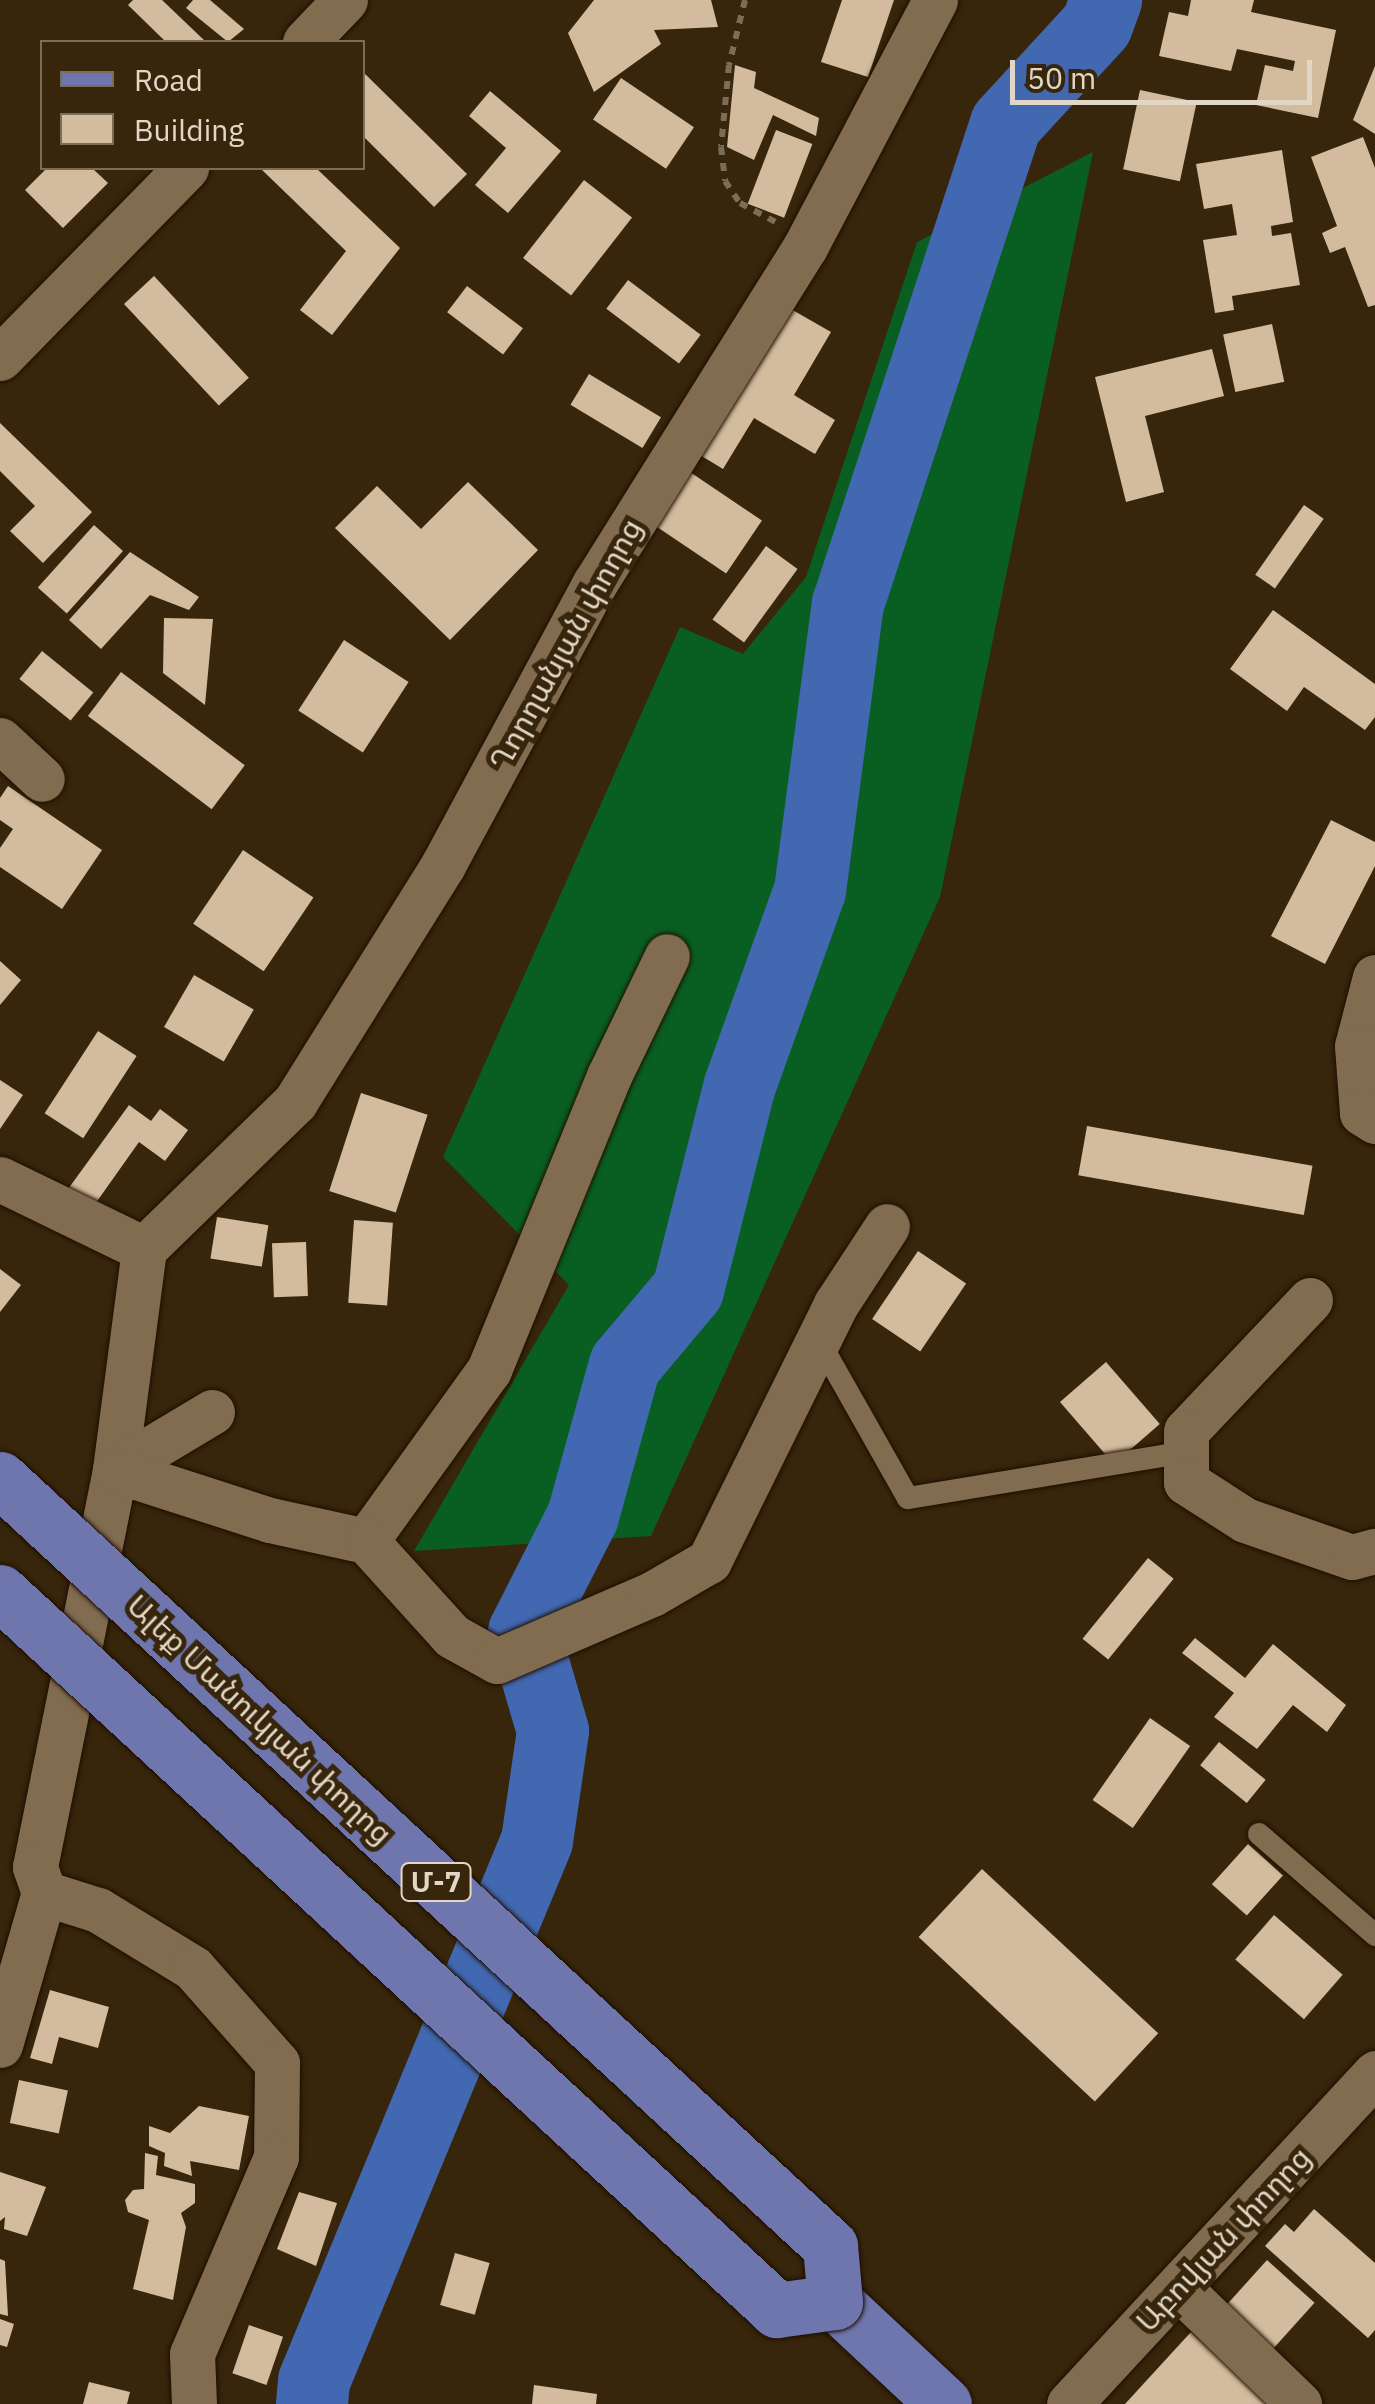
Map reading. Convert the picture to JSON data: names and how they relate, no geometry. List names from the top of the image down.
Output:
{
  "streets": {
    "main road": ["Ալեք Մանուկյան փողոց", "Մ-7"],
    "street": ["Ղորղանյան փողոց", "Աբովյան փողոց"]
  },
  "crossings": [
    ["Ալեք Մանուկյան փողոց", "Մ-7"]
  ],
  "legend": ["Road", "Building"],
  "scale_bar": "50 m"
}
